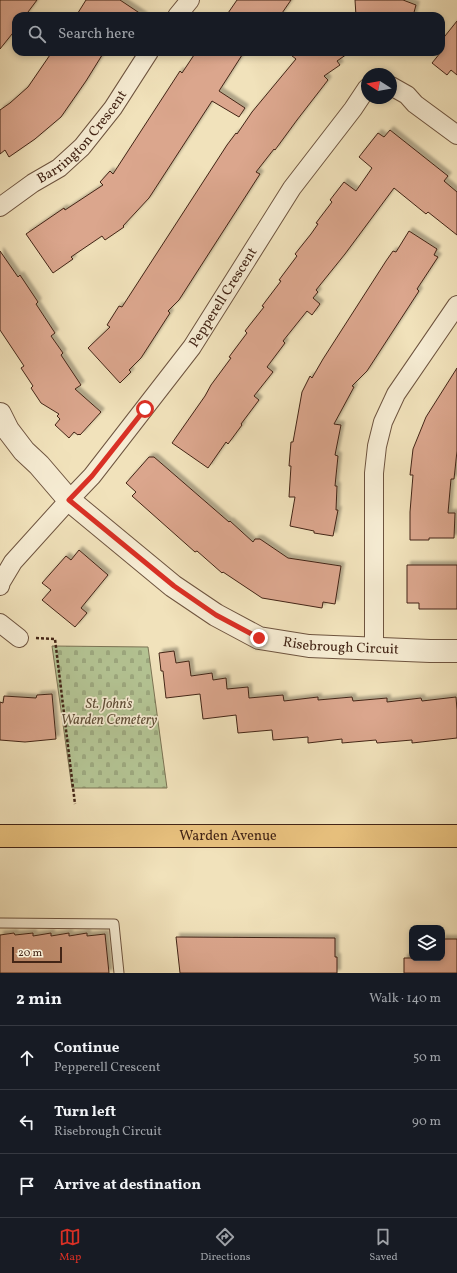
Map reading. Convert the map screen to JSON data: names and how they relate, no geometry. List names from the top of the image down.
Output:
{
  "streets": {
    "main road": ["Warden Avenue"],
    "street": ["Barrington Crescent", "Pepperell Crescent", "Risebrough Circuit"]
  },
  "crossings": [
    ["Pepperell Crescent", "Risebrough Circuit"]
  ],
  "parks": ["St. John's Warden Cemetery"],
  "scale_bar": "20 m",
  "north": "left",
  "page": {
    "search": "Search here",
    "scale": "20 m",
    "heading": ["2 min", "Walk · 140 m"],
    "list": [
      ["Continue", "Pepperell Crescent", "50 m"],
      ["Turn left", "Risebrough Circuit", "90 m"],
      "Arrive at destination"
    ],
    "nav": ["Map", "Directions", "Saved"]
  }
}
